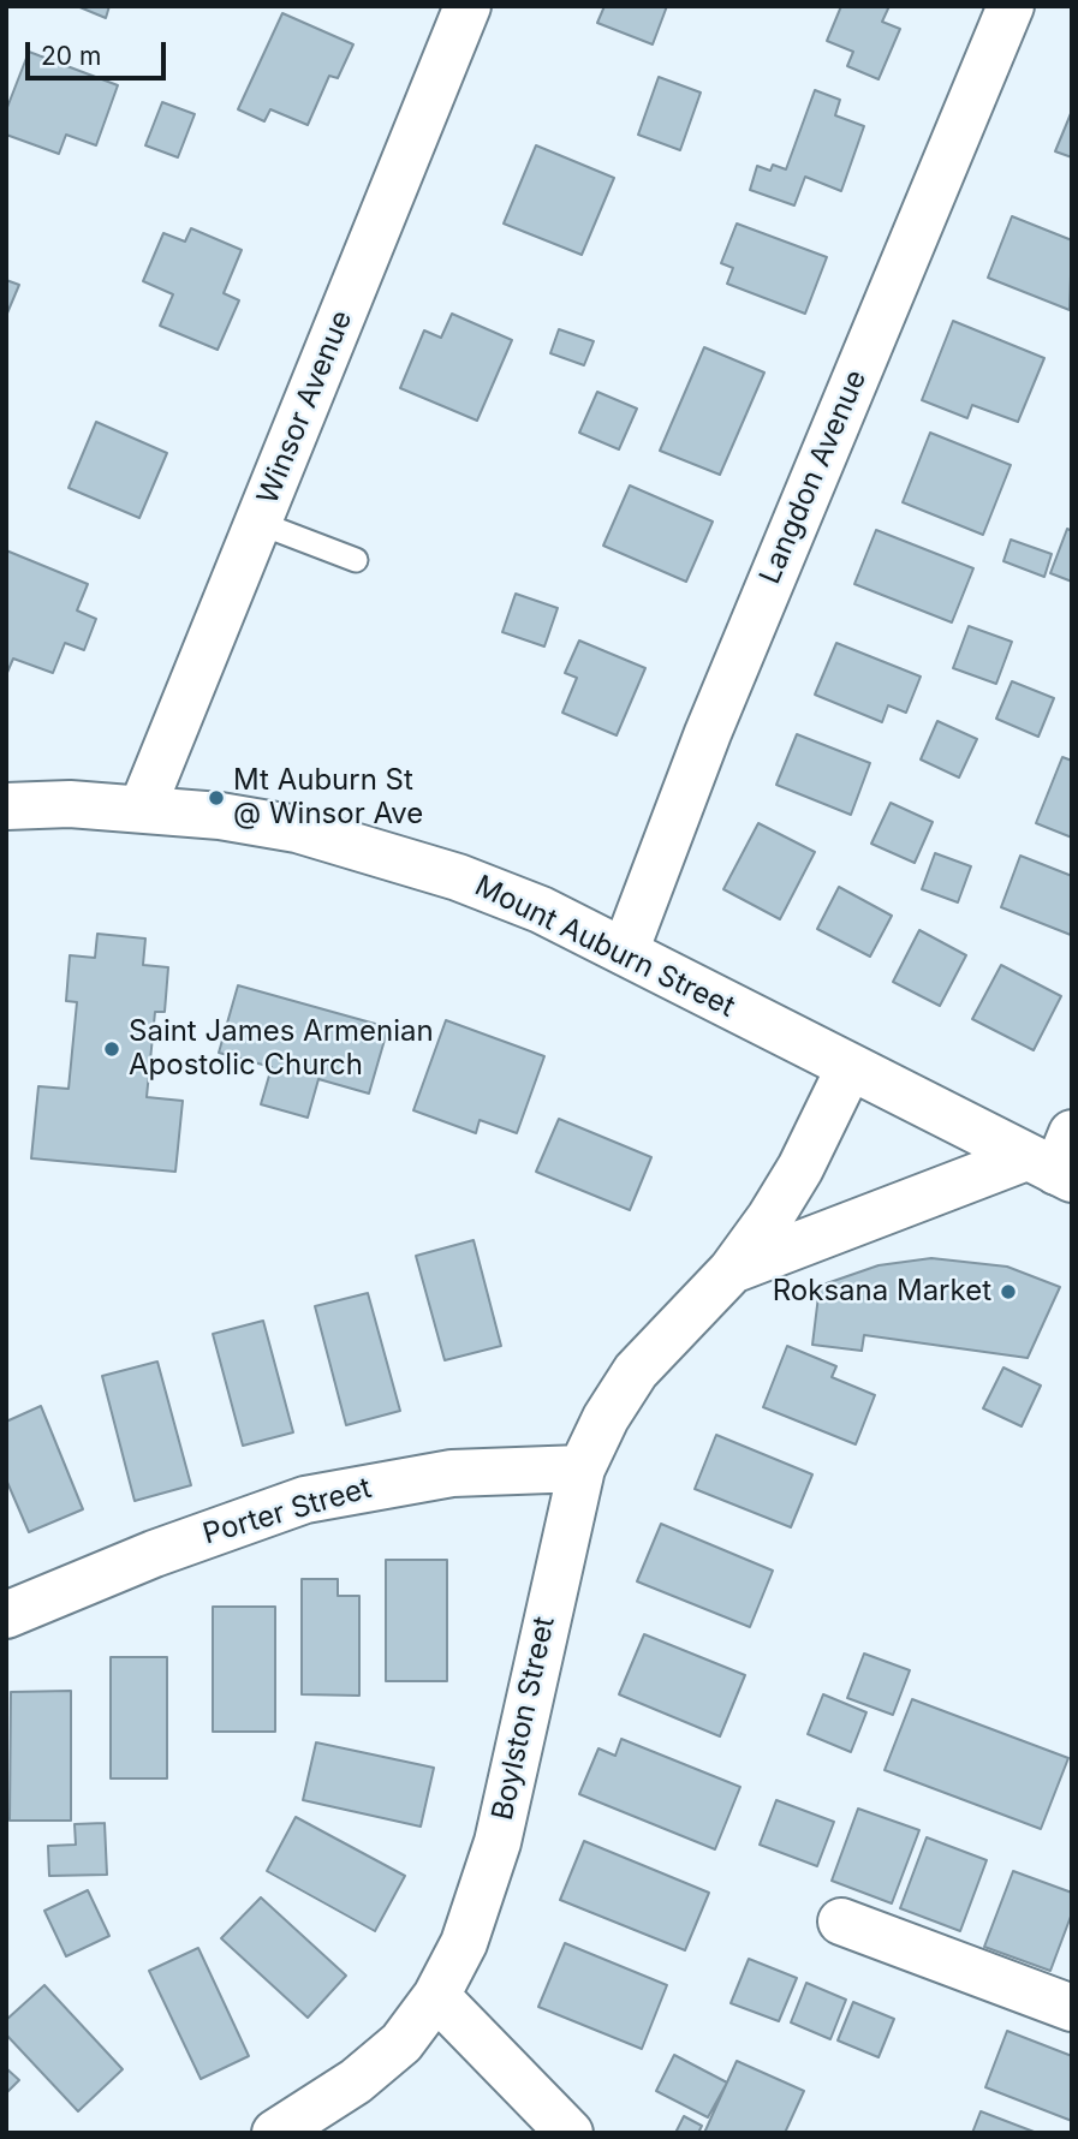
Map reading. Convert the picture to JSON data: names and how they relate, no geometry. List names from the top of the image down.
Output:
{
  "streets": {
    "street": [
      "Winsor Avenue",
      "Langdon Avenue",
      "Mount Auburn Street",
      "Porter Street",
      "Boylston Street"
    ]
  },
  "crossings": [
    ["Winsor Avenue", "Mount Auburn Street"],
    ["Langdon Avenue", "Mount Auburn Street"],
    ["Mount Auburn Street", "Boylston Street"],
    ["Porter Street", "Boylston Street"]
  ],
  "places": ["Mt Auburn St @ Winsor Ave", "Saint James Armenian Apostolic Church", "Roksana Market"],
  "scale_bar": "20 m"
}
